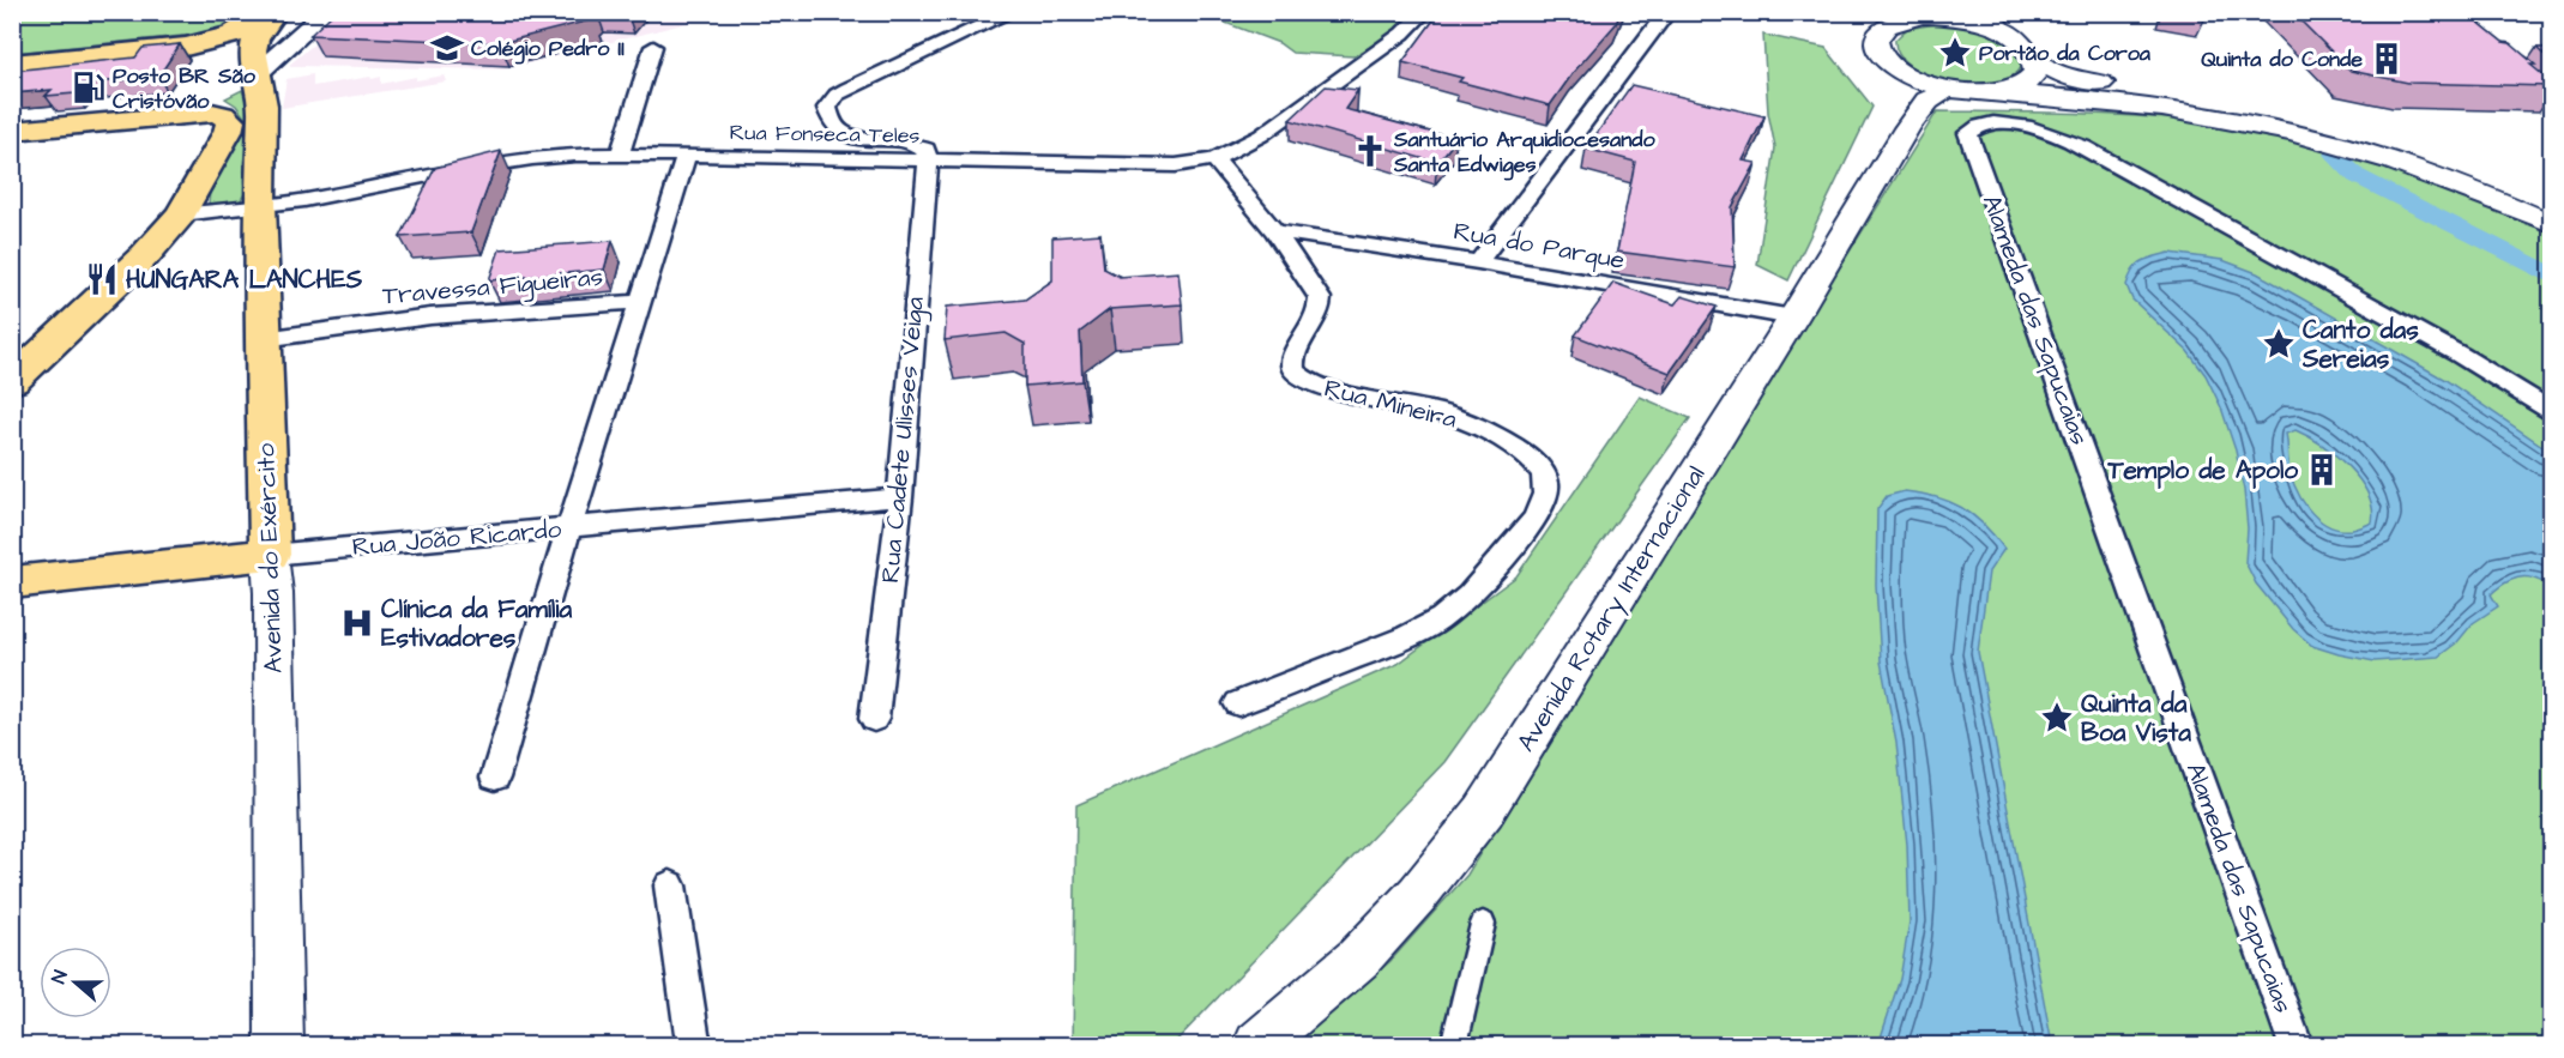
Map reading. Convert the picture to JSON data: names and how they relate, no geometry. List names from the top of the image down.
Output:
{
  "streets": {
    "main road": ["Rua João Ricardo", "Avenida do Exército", "Avenida Rotary Internacional"],
    "street": [
      "Rua Fonseca Teles",
      "Rua do Parque",
      "Travessa Figueiras",
      "Alameda das Sapucaias",
      "Rua Mineira",
      "Rua Cadete Ulisses Veiga"
    ]
  },
  "crossings": [
    ["Rua Fonseca Teles", "Rua Mineira"],
    ["Rua Fonseca Teles", "Rua Cadete Ulisses Veiga"],
    ["Rua Fonseca Teles", "Avenida do Exército"],
    ["Rua do Parque", "Rua Mineira"],
    ["Rua do Parque", "Avenida Rotary Internacional"],
    ["Travessa Figueiras", "Avenida do Exército"],
    ["Rua Cadete Ulisses Veiga", "Rua João Ricardo"],
    ["Rua João Ricardo", "Avenida do Exército"]
  ],
  "places": {
    "school or university": ["Colégio Pedro II"],
    "place": ["Portão da Coroa", "Canto das Sereias", "Quinta da Boa Vista"],
    "building": ["Quinta do Conde", "Templo de Apolo"],
    "fuel station": ["Posto BR São Cristóvão"],
    "church": ["Santuário Arquidiocesando Santa Edwiges"],
    "restaurant": ["HUNGARA LANCHES"],
    "hospital": ["Clínica da Família Estivadores"]
  },
  "north": "left"
}
